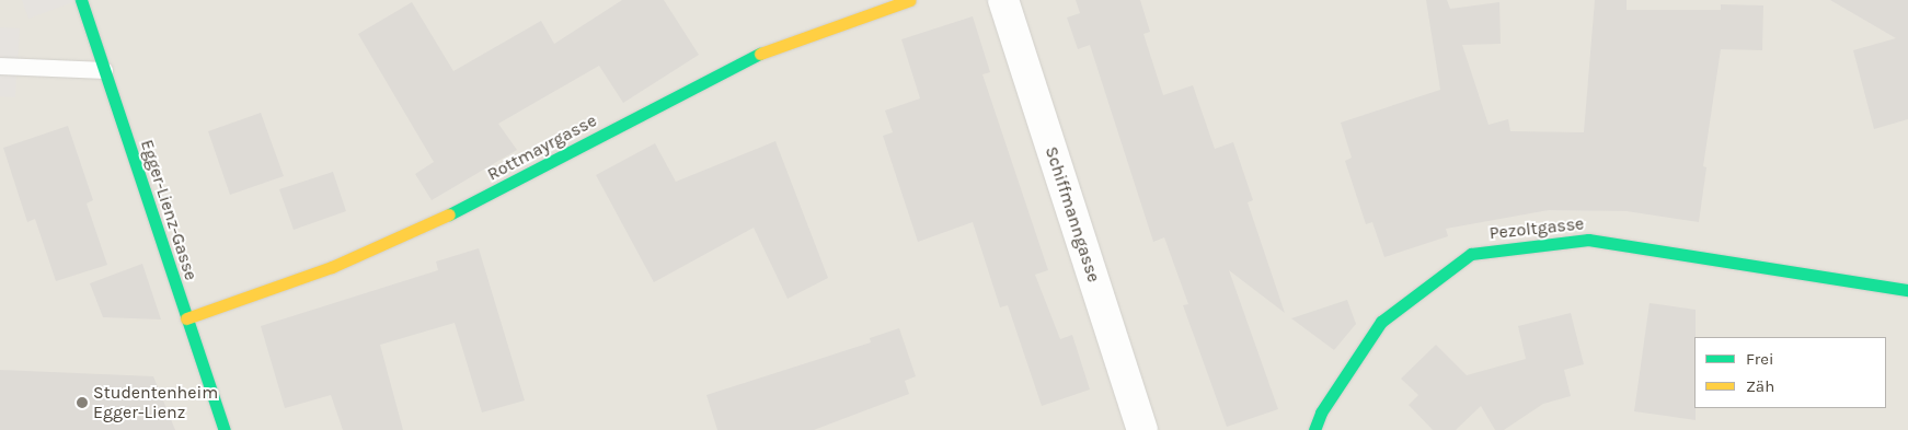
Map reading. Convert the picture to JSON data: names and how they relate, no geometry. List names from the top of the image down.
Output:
{
  "streets": {
    "street": [
      "Rottmayrgasse",
      "Egger-Lienz-Gasse",
      "Schiffmanngasse",
      "Pezoltgasse"
    ]
  },
  "crossings": [
    ["Rottmayrgasse", "Egger-Lienz-Gasse"]
  ],
  "places": ["Studentenheim Egger-Lienz"],
  "legend": ["Frei", "Zäh"]
}
